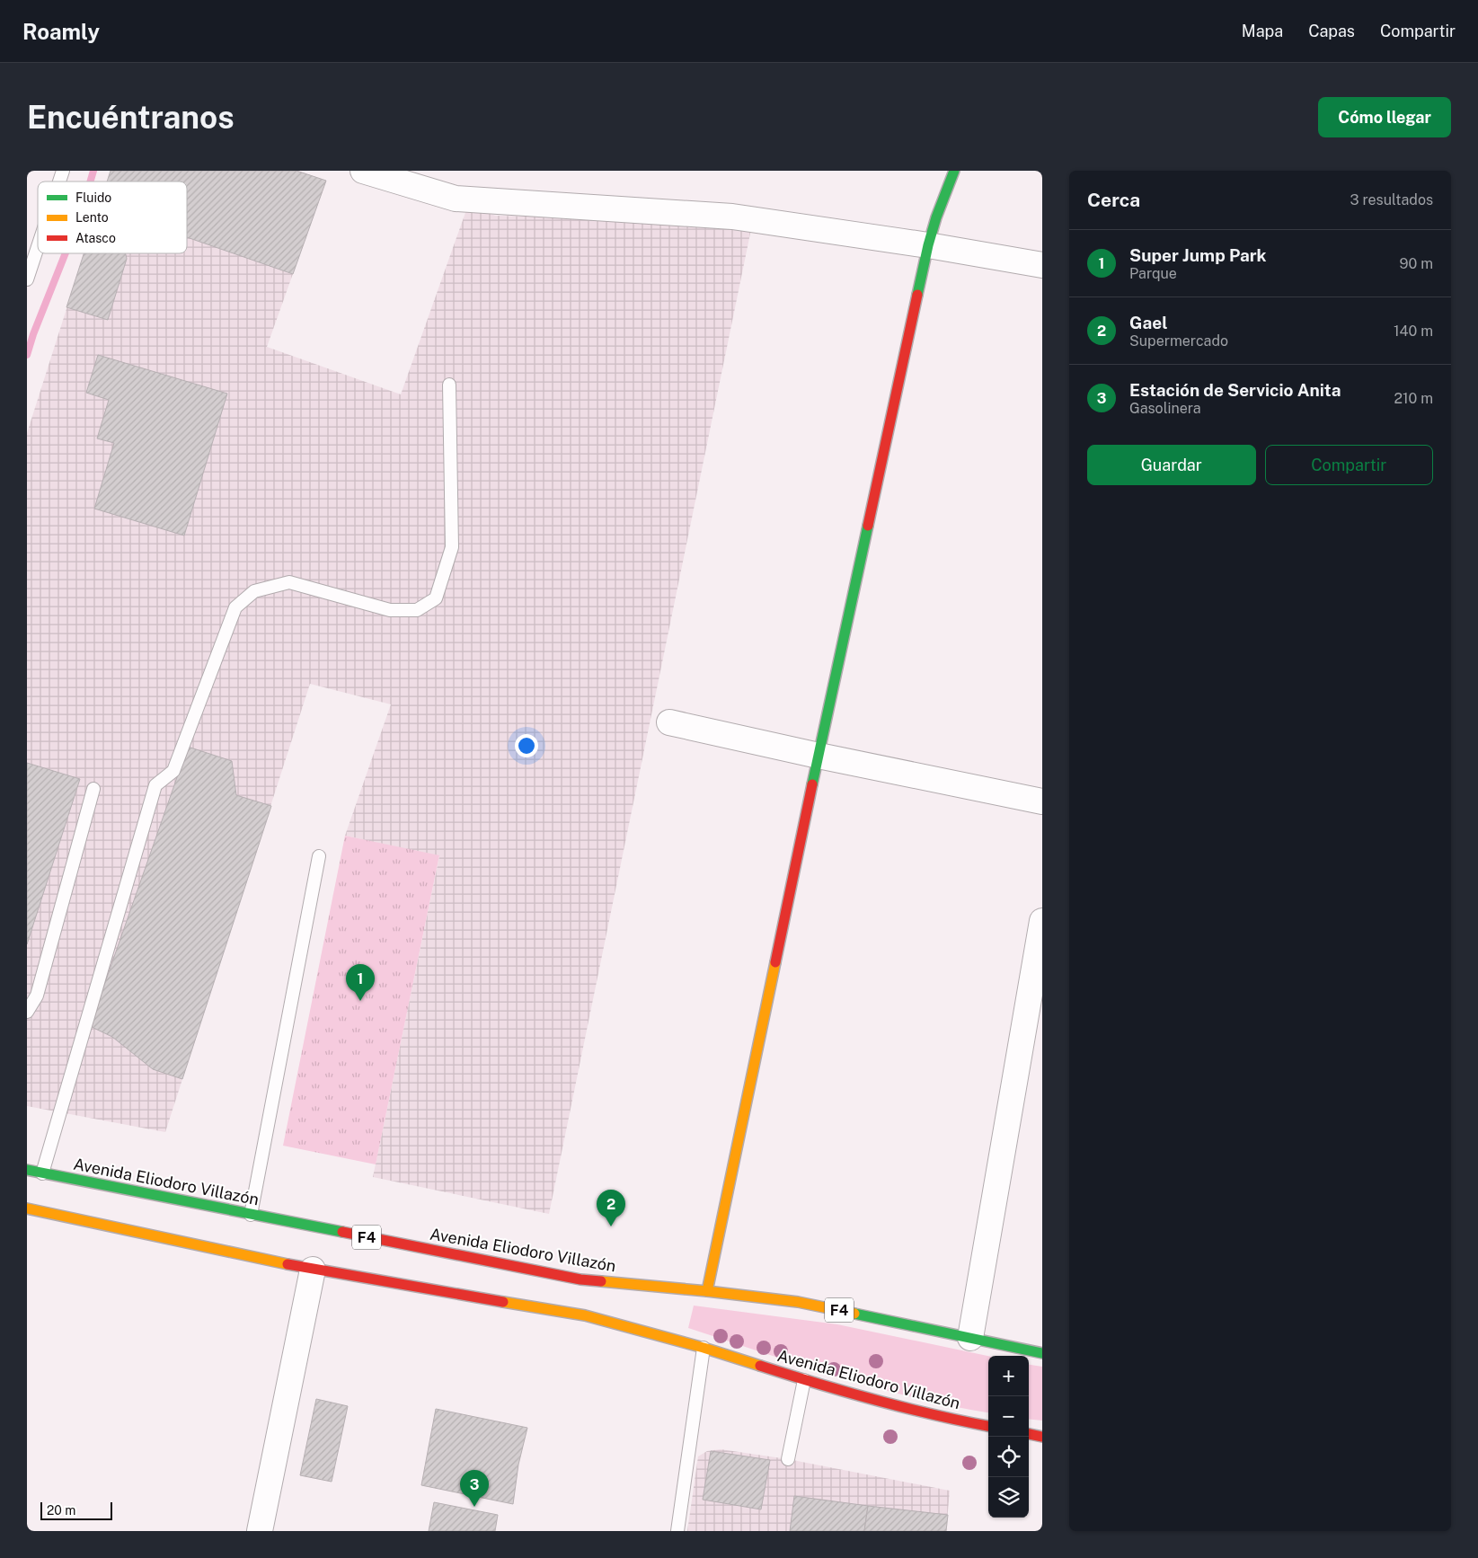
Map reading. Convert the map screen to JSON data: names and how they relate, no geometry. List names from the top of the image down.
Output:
{
  "streets": {
    "main road": ["Avenida Eliodoro Villazón", "F4"]
  },
  "legend": ["Fluido", "Lento", "Atasco"],
  "scale_bar": "20 m",
  "page": {
    "header": "Roamly",
    "nav": ["Mapa", "Capas", "Compartir"],
    "buttons": [
      "Cómo llegar",
      ["Guardar", "Compartir"]
    ],
    "title": "Encuéntranos",
    "heading": ["Cerca", "3 resultados"],
    "list": [
      {
        "mark": "1",
        "name": "Super Jump Park",
        "note": "Parque",
        "value": "90 m"
      },
      {
        "mark": "2",
        "name": "Gael",
        "note": "Supermercado",
        "value": "140 m"
      },
      {
        "mark": "3",
        "name": "Estación de Servicio Anita",
        "note": "Gasolinera",
        "value": "210 m"
      }
    ],
    "pins": ["1", "2", "3"],
    "map_buttons": ["+", "−"],
    "scale": "20 m"
  }
}
